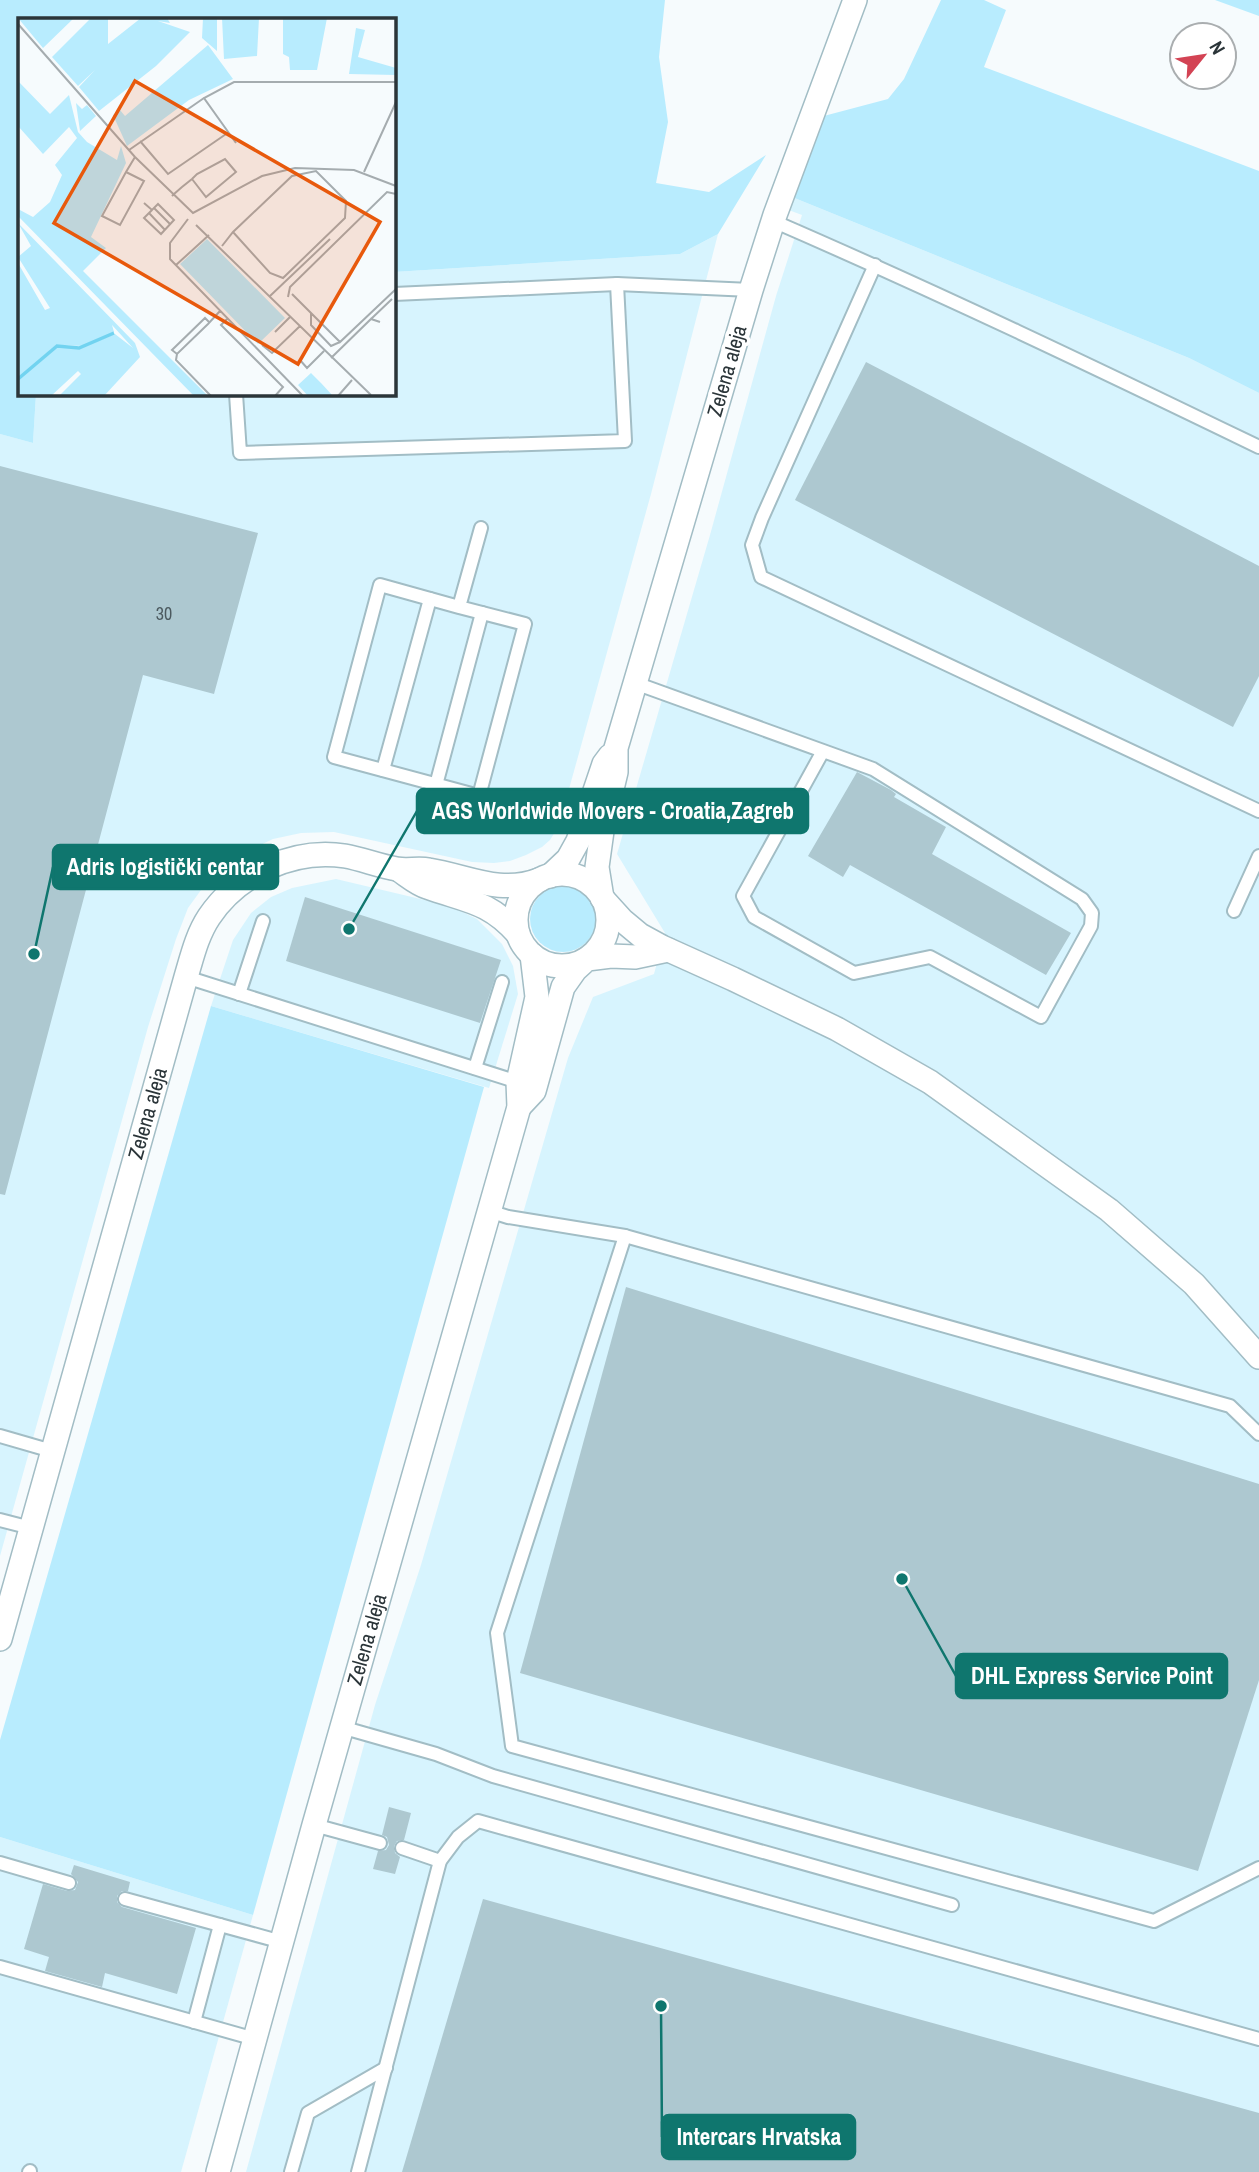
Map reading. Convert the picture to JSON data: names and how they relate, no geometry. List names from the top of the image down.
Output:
{
  "streets": {
    "street": ["Zelena aleja"]
  },
  "places": [
    "AGS Worldwide Movers - Croatia,Zagreb",
    "Adris logistički centar",
    "DHL Express Service Point",
    "Intercars Hrvatska"
  ],
  "house_numbers": ["30"],
  "north": "top right"
}
